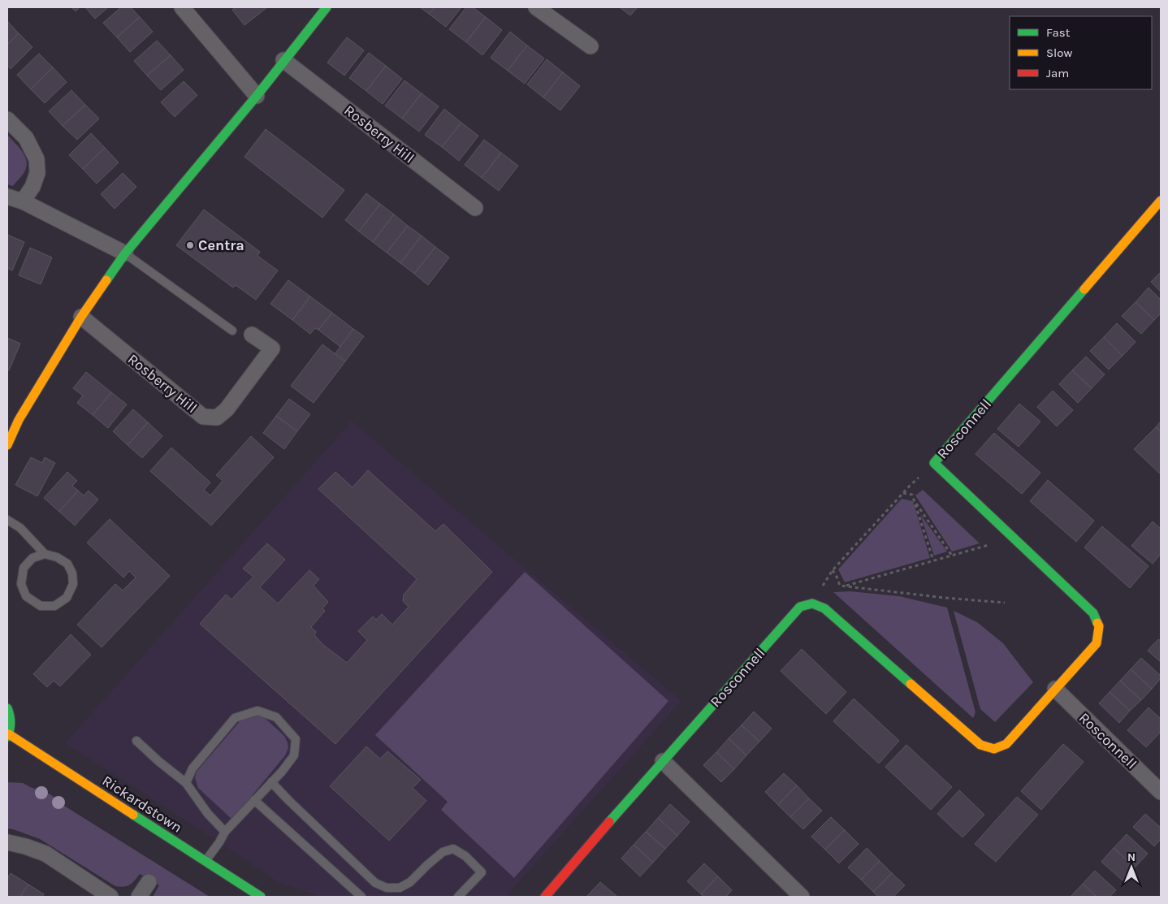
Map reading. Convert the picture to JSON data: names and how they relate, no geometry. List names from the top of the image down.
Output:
{
  "streets": {
    "street": ["Rosberry Hill", "Rosconnell", "Rickardstown"]
  },
  "places": ["Centra"],
  "legend": ["Fast", "Slow", "Jam"],
  "north": "top"
}
